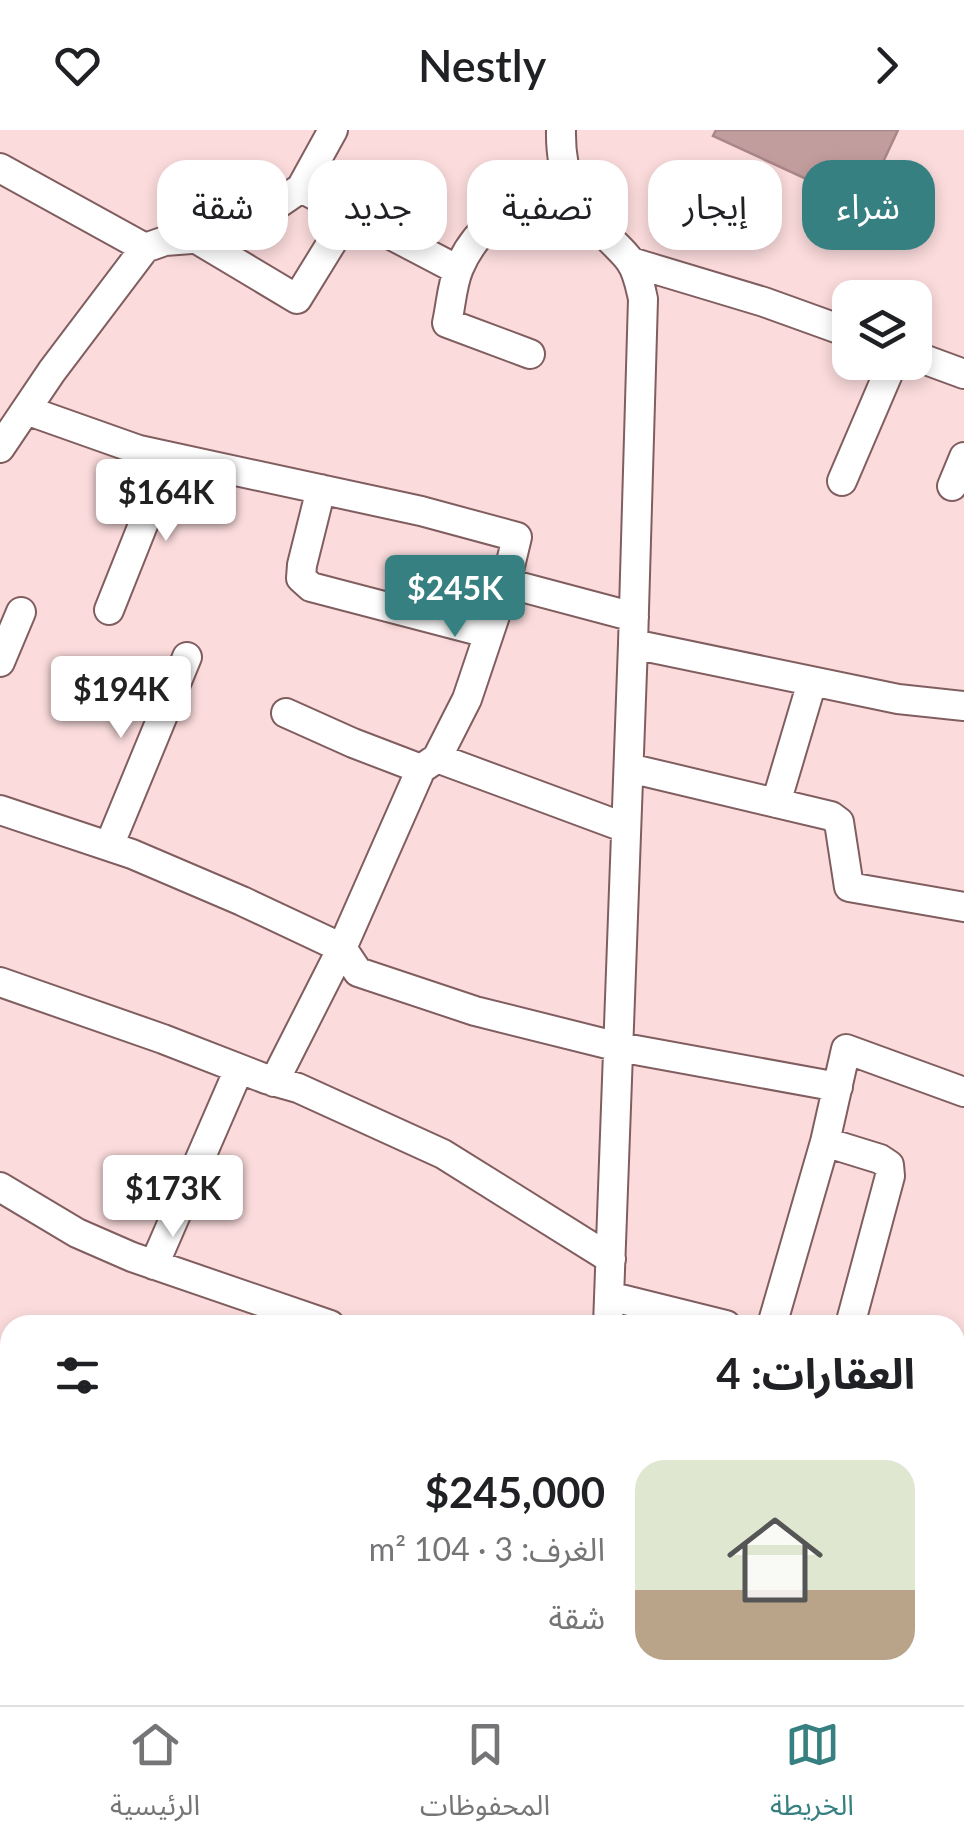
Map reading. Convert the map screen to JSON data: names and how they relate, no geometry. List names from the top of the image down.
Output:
{
  "page": {
    "header": "Nestly",
    "chip": [
      "شراء",
      "إيجار",
      "تصفية",
      "جديد",
      "شقة"
    ],
    "price": [
      "$164K",
      "$245K",
      "$194K",
      "$173K"
    ],
    "heading": "العقارات: 4",
    "list": [
      {
        "name": "$245,000",
        "note": "الغرف: 3 · 104 m² · شقة"
      }
    ],
    "tabs": ["الخريطة", "المحفوظات", "الرئيسية"]
  }
}
